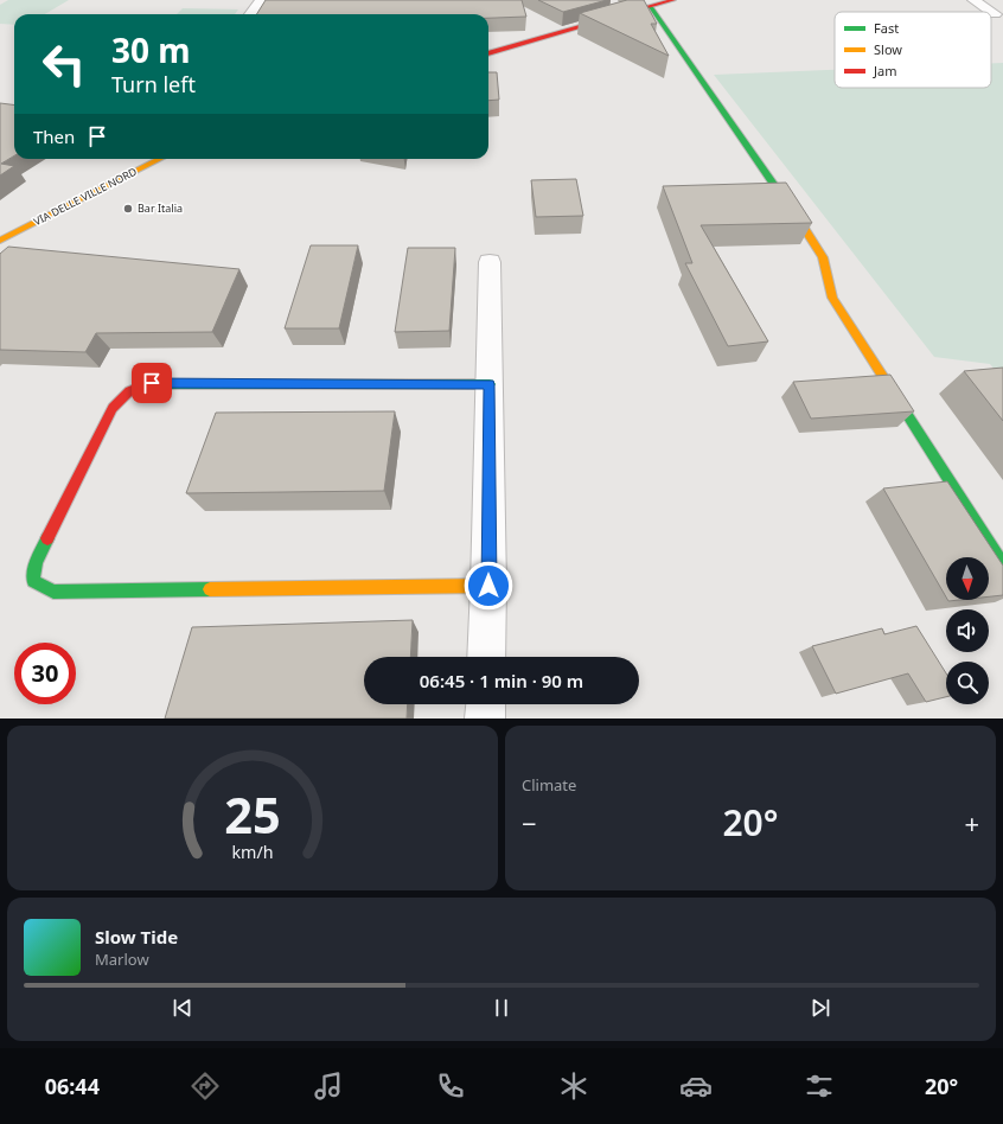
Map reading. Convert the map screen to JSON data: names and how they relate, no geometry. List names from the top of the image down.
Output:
{
  "streets": {
    "street": ["VIA DELLE VILLE NORD"]
  },
  "places": ["Bar Italia"],
  "legend": ["Fast", "Slow", "Jam"],
  "north": "bottom",
  "page": {
    "turn": ["30 m", "Turn left"],
    "then": "Then",
    "limit": "30",
    "trip": "06:45 · 1 min · 90 m",
    "tile": "Climate",
    "heat": ["−", "20°", "+"],
    "song": ["Slow Tide", "Marlow"],
    "tabs": ["06:44", "20°"],
    "gauge": ["25", "km/h"]
  }
}
